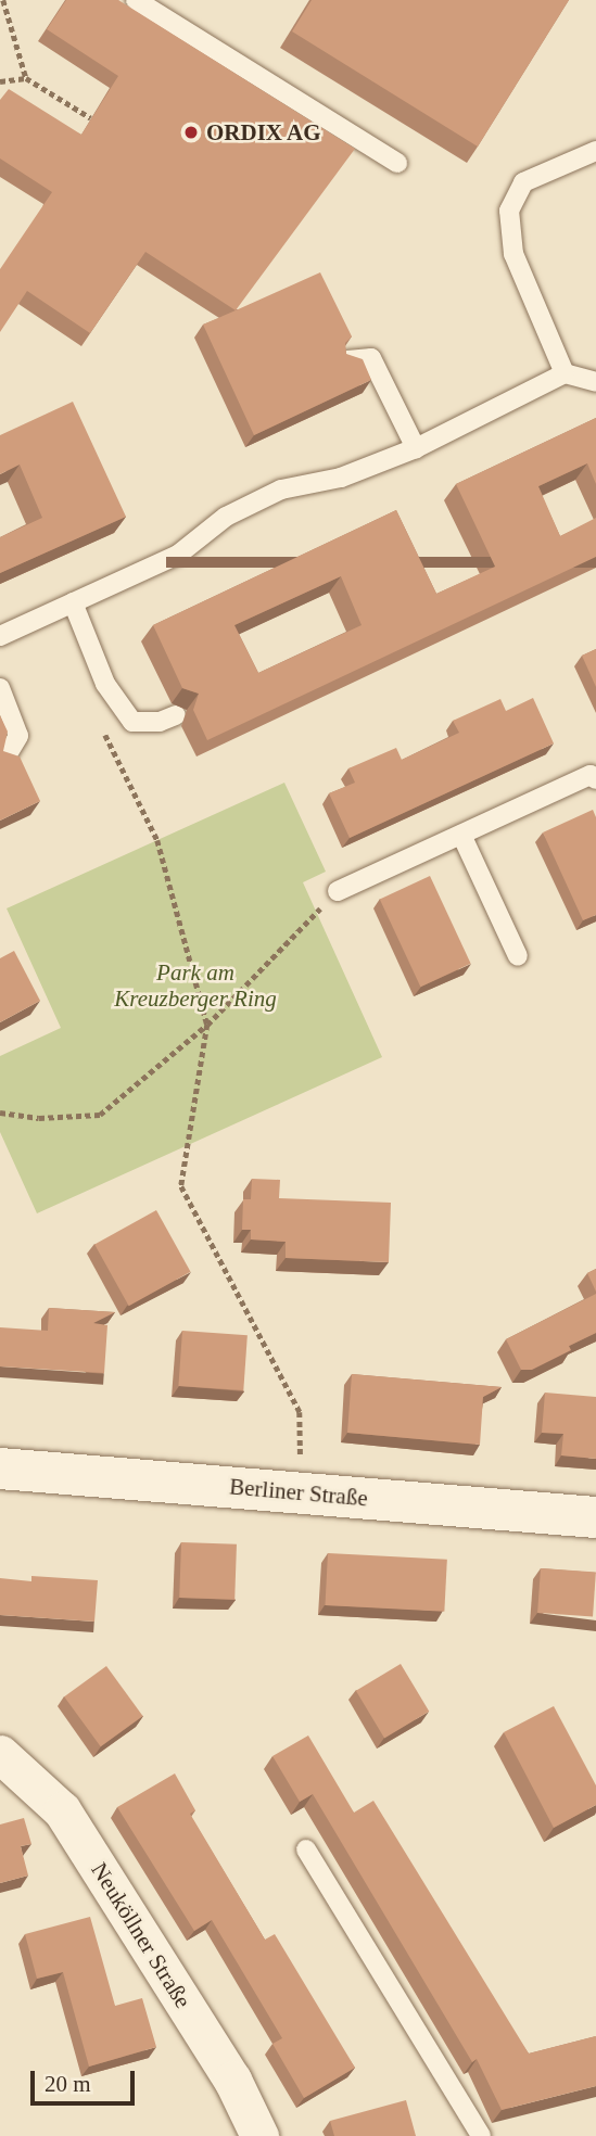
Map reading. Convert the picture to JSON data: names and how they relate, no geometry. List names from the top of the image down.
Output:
{
  "streets": {
    "street": ["Berliner Straße", "Neuköllner Straße"]
  },
  "parks": ["Park am Kreuzberger Ring"],
  "places": ["ORDIX AG"],
  "scale_bar": "20 m"
}
